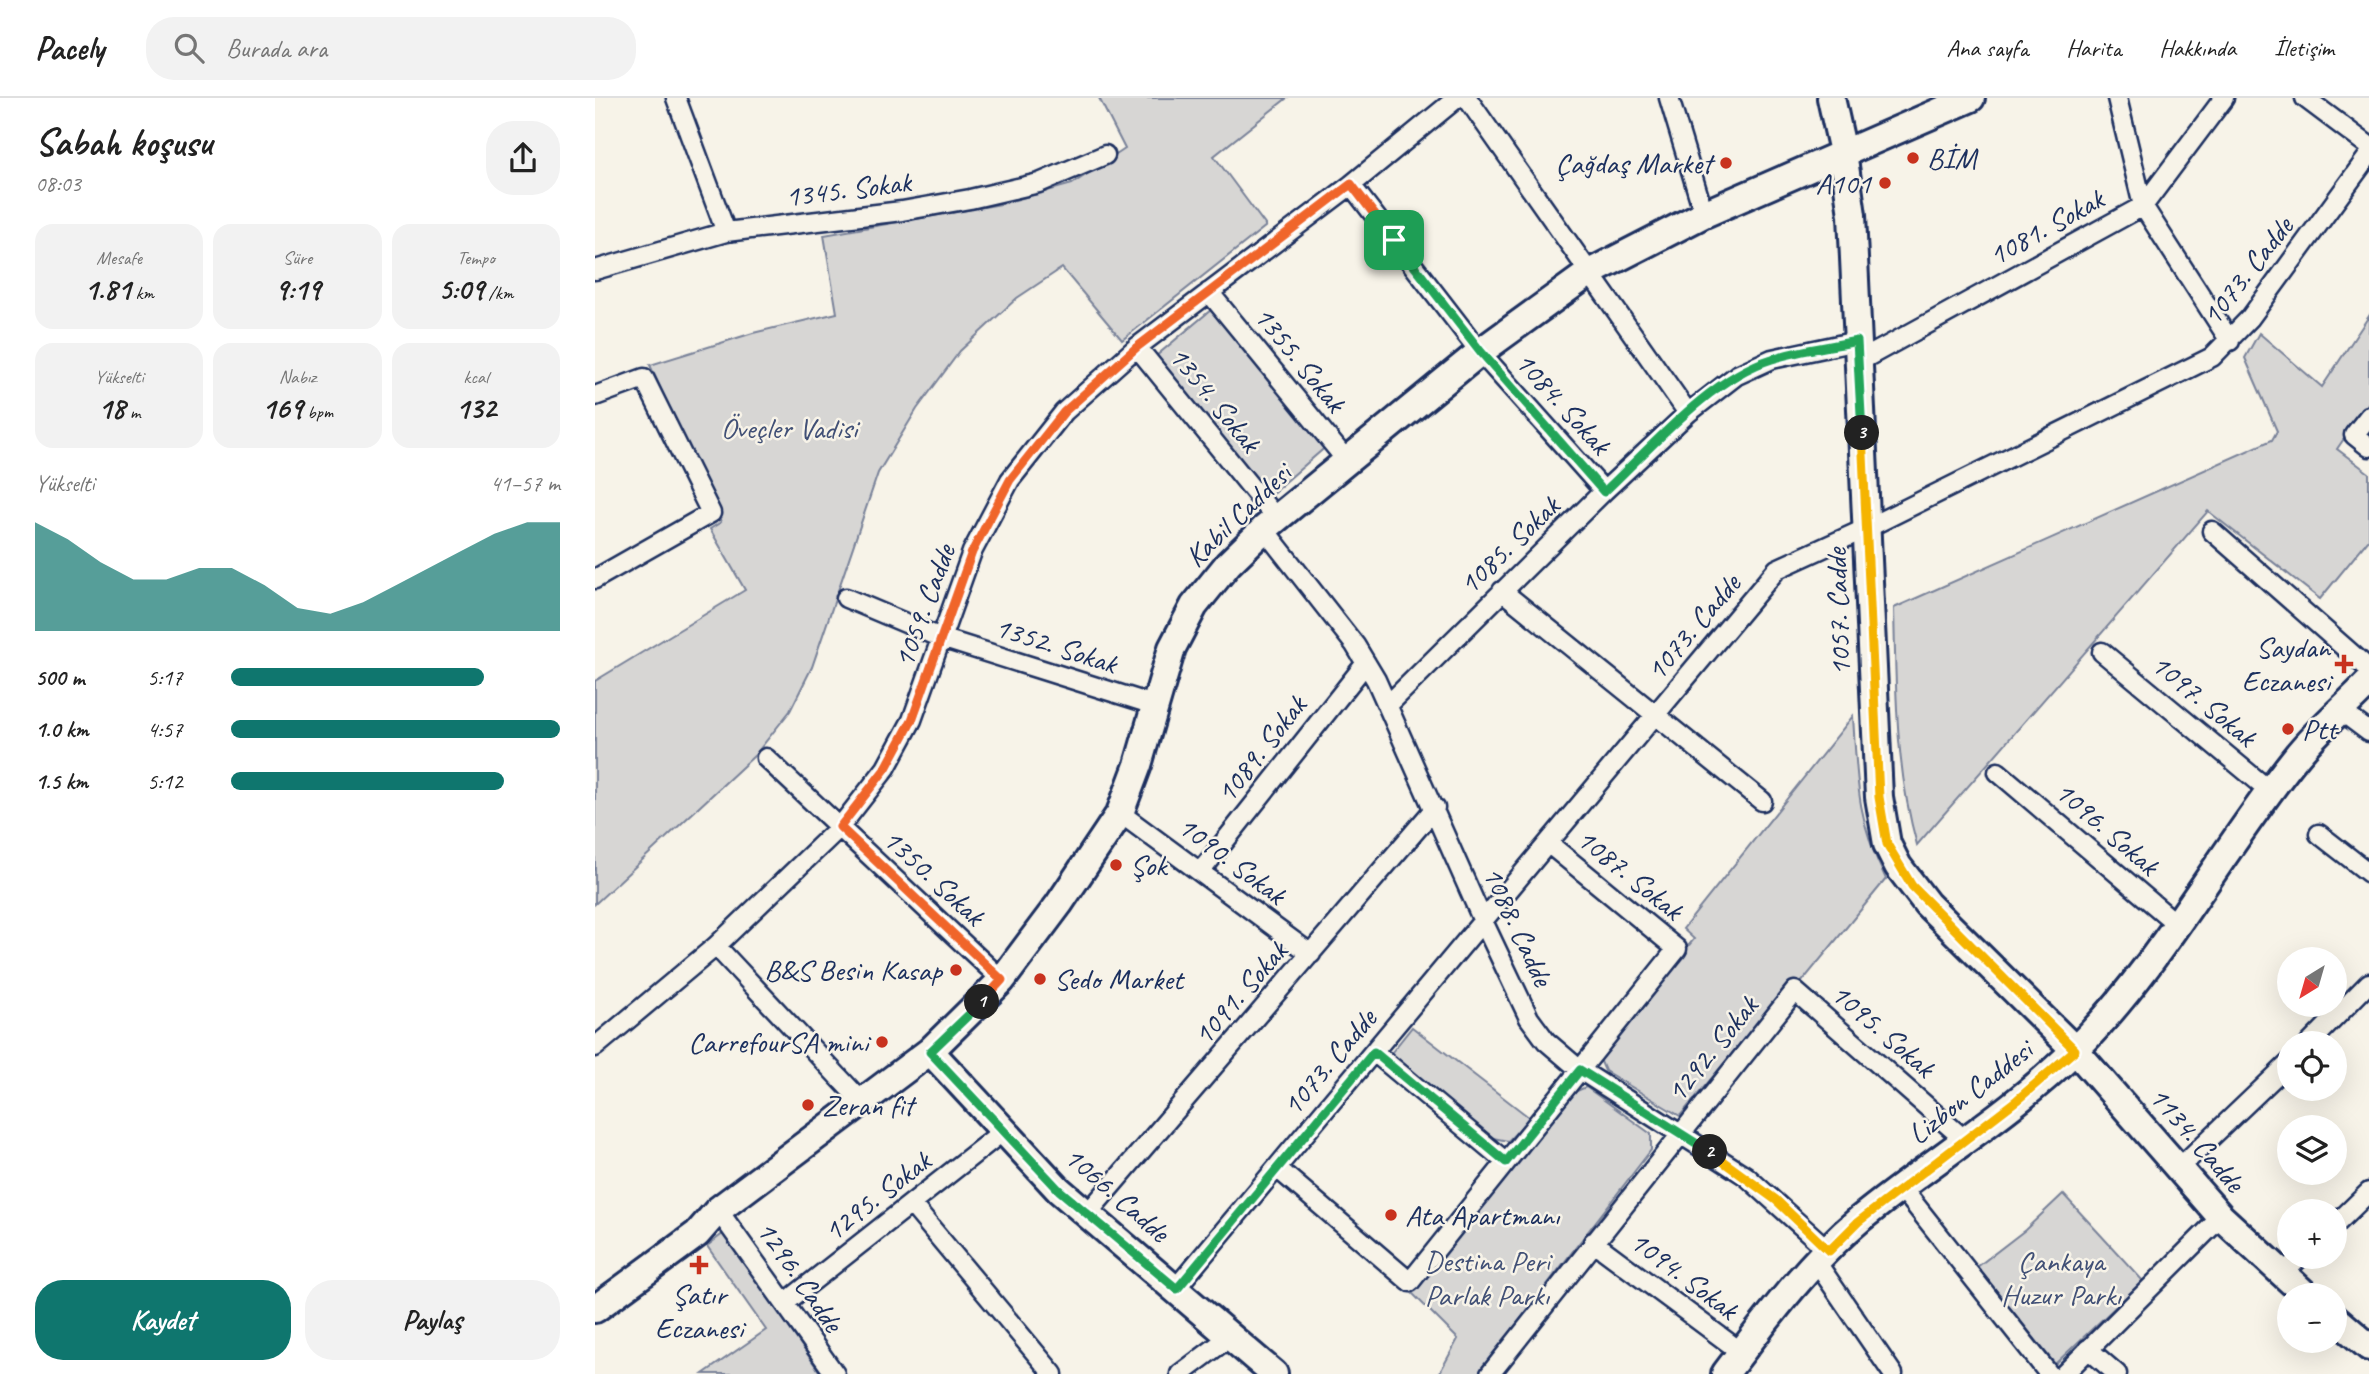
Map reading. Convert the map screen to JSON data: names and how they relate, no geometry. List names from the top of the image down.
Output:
{
  "streets": {
    "main road": [
      "Kabil Caddesi",
      "1057. Cadde",
      "Lizbon Caddesi",
      "1134. Cadde",
      "1066. Cadde"
    ],
    "street": [
      "1345. Sokak",
      "1081. Sokak",
      "1073. Cadde",
      "1355. Sokak",
      "1354. Sokak",
      "1084. Sokak",
      "1085. Sokak",
      "1059. Cadde",
      "1352. Sokak",
      "1097. Sokak",
      "1089. Sokak",
      "1096. Sokak",
      "1090. Sokak",
      "1087. Sokak",
      "1350. Sokak",
      "1088. Cadde",
      "1091. Sokak",
      "1095. Sokak",
      "1292. Sokak",
      "1295. Sokak",
      "1094. Sokak",
      "1296. Cadde"
    ]
  },
  "crossings": [
    ["1081. Sokak", "1085. Sokak"],
    ["1081. Sokak", "1057. Cadde"],
    ["1073. Cadde", "1057. Cadde"],
    ["1073. Cadde", "1087. Sokak"],
    ["1073. Cadde", "1088. Cadde"],
    ["1073. Cadde", "1066. Cadde"],
    ["1355. Sokak", "Kabil Caddesi"],
    ["1355. Sokak", "1059. Cadde"],
    ["1354. Sokak", "Kabil Caddesi"],
    ["1354. Sokak", "1059. Cadde"],
    ["1354. Sokak", "1088. Cadde"],
    ["1084. Sokak", "Kabil Caddesi"],
    ["1084. Sokak", "1085. Sokak"],
    ["1084. Sokak", "1059. Cadde"],
    ["Kabil Caddesi", "1057. Cadde"],
    ["Kabil Caddesi", "1352. Sokak"],
    ["Kabil Caddesi", "1090. Sokak"],
    ["Kabil Caddesi", "1350. Sokak"],
    ["Kabil Caddesi", "1088. Cadde"],
    ["Kabil Caddesi", "1066. Cadde"],
    ["Kabil Caddesi", "1296. Cadde"],
    ["1085. Sokak", "1057. Cadde"],
    ["1085. Sokak", "1088. Cadde"],
    ["1059. Cadde", "1352. Sokak"],
    ["1059. Cadde", "1350. Sokak"],
    ["1057. Cadde", "Lizbon Caddesi"],
    ["1057. Cadde", "1134. Cadde"],
    ["1097. Sokak", "Lizbon Caddesi"],
    ["1089. Sokak", "1090. Sokak"],
    ["1089. Sokak", "1088. Cadde"],
    ["1096. Sokak", "Lizbon Caddesi"],
    ["1090. Sokak", "1091. Sokak"],
    ["1087. Sokak", "1088. Cadde"],
    ["1088. Cadde", "1091. Sokak"],
    ["1088. Cadde", "1292. Sokak"],
    ["1088. Cadde", "Lizbon Caddesi"],
    ["1091. Sokak", "1066. Cadde"],
    ["1095. Sokak", "1292. Sokak"],
    ["1095. Sokak", "Lizbon Caddesi"],
    ["1292. Sokak", "1094. Sokak"],
    ["Lizbon Caddesi", "1134. Cadde"],
    ["Lizbon Caddesi", "1094. Sokak"],
    ["1066. Cadde", "1295. Sokak"],
    ["1295. Sokak", "1296. Cadde"]
  ],
  "parks": ["Öveçler Vadisi", "Destina Peri Parlak Parkı", "Çankaya Huzur Parkı"],
  "places": {
    "other": [
      "BİM",
      "Çağdaş Market",
      "A101",
      "Ptt",
      "Şok",
      "B&S Besin Kasap",
      "Sedo Market",
      "CarrefourSA mini",
      "Zeran fit",
      "Ata Apartmanı"
    ],
    "health": ["Saydan Eczanesi", "Şatır Eczanesi"]
  },
  "north": "bottom left",
  "page": {
    "header": "Pacely",
    "search": "Burada ara",
    "nav": [
      "Ana sayfa",
      "Harita",
      "Hakkında",
      "İletişim"
    ],
    "heading": ["Sabah koşusu", "08:03"],
    "stats": [
      ["Mesafe", "1.81 km"],
      ["Süre", "9:19"],
      ["Tempo", "5:09 /km"],
      ["Yükselti", "18 m"],
      ["Nabız", "169 bpm"],
      ["kcal", "132"]
    ],
    "pins": ["3", "1", "2"],
    "chart": ["Yükselti", "41–57 m"],
    "list": [
      {
        "name": "500 m",
        "note": "5:17"
      },
      {
        "name": "1.0 km",
        "note": "4:57"
      },
      {
        "name": "1.5 km",
        "note": "5:12"
      }
    ],
    "map_buttons": ["+", "−"],
    "buttons": ["Kaydet", "Paylaş"]
  }
}
